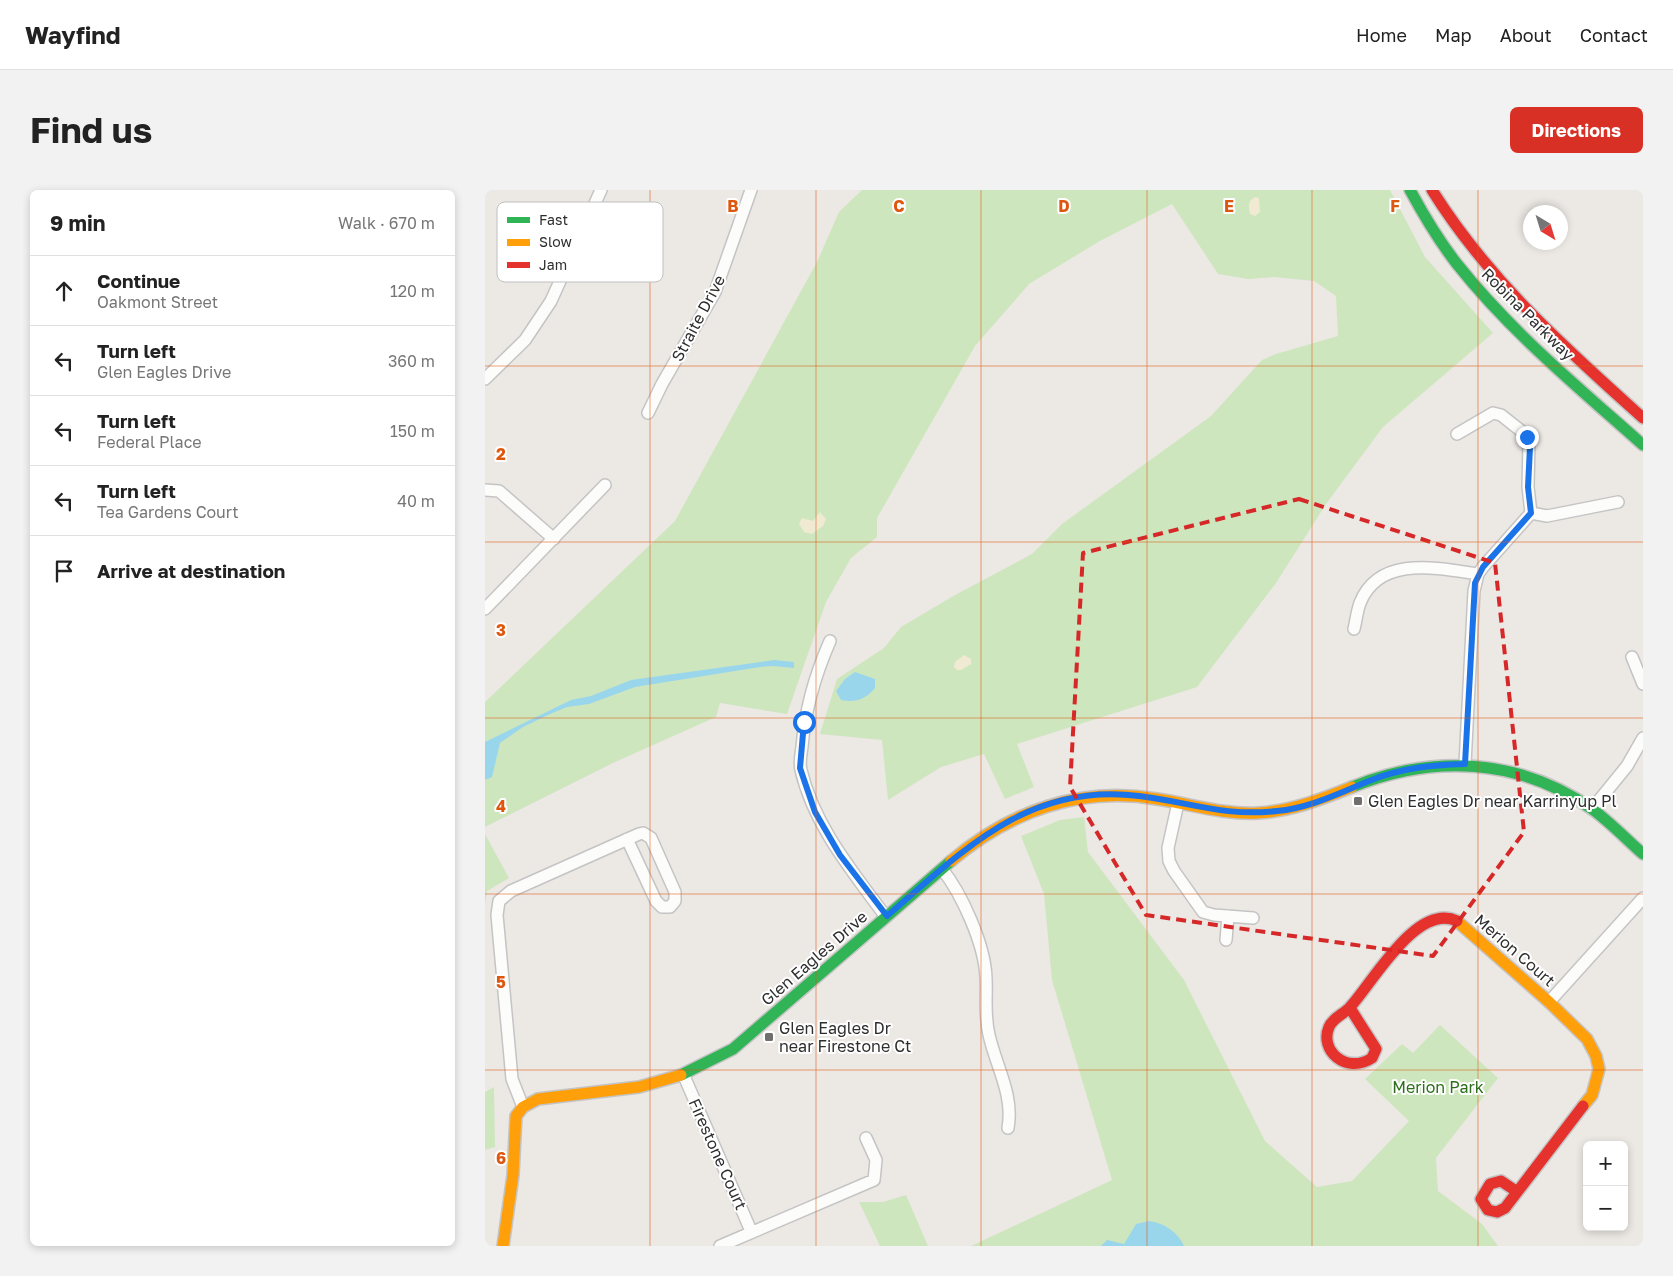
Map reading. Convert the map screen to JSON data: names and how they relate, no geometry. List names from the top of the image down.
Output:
{
  "streets": {
    "street": [
      "Robina Parkway",
      "Straite Drive",
      "Merion Court",
      "Glen Eagles Drive",
      "Firestone Court"
    ]
  },
  "crossings": [
    ["Glen Eagles Drive", "Firestone Court"]
  ],
  "parks": ["Merion Park"],
  "places": {
    "transit": ["Glen Eagles Dr near Karrinyup Pl", "Glen Eagles Dr near Firestone Ct"]
  },
  "legend": ["Fast", "Slow", "Jam"],
  "north": "bottom right",
  "page": {
    "header": "Wayfind",
    "nav": [
      "Home",
      "Map",
      "About",
      "Contact"
    ],
    "buttons": "Directions",
    "title": "Find us",
    "heading": ["9 min", "Walk · 670 m"],
    "list": [
      ["Continue", "Oakmont Street", "120 m"],
      ["Turn left", "Glen Eagles Drive", "360 m"],
      ["Turn left", "Federal Place", "150 m"],
      ["Turn left", "Tea Gardens Court", "40 m"],
      "Arrive at destination"
    ],
    "map_buttons": ["+", "−"]
  },
  "grid": {
    "columns": [
      "B",
      "C",
      "D",
      "E",
      "F"
    ],
    "rows": [
      "2",
      "3",
      "4",
      "5",
      "6"
    ]
  }
}
